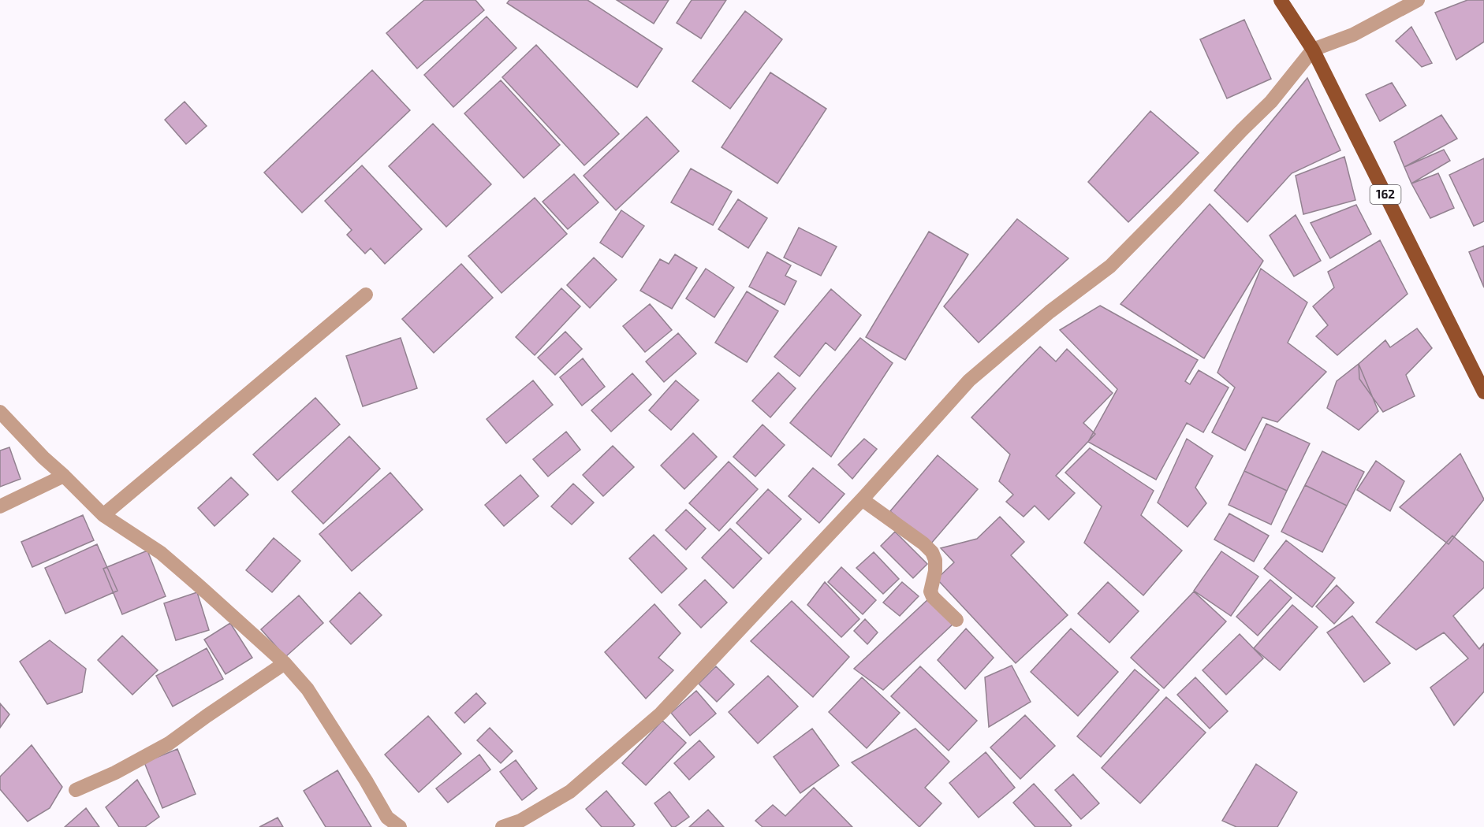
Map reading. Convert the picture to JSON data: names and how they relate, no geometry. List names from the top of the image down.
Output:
{
  "streets": {
    "main road": ["162"]
  }
}
